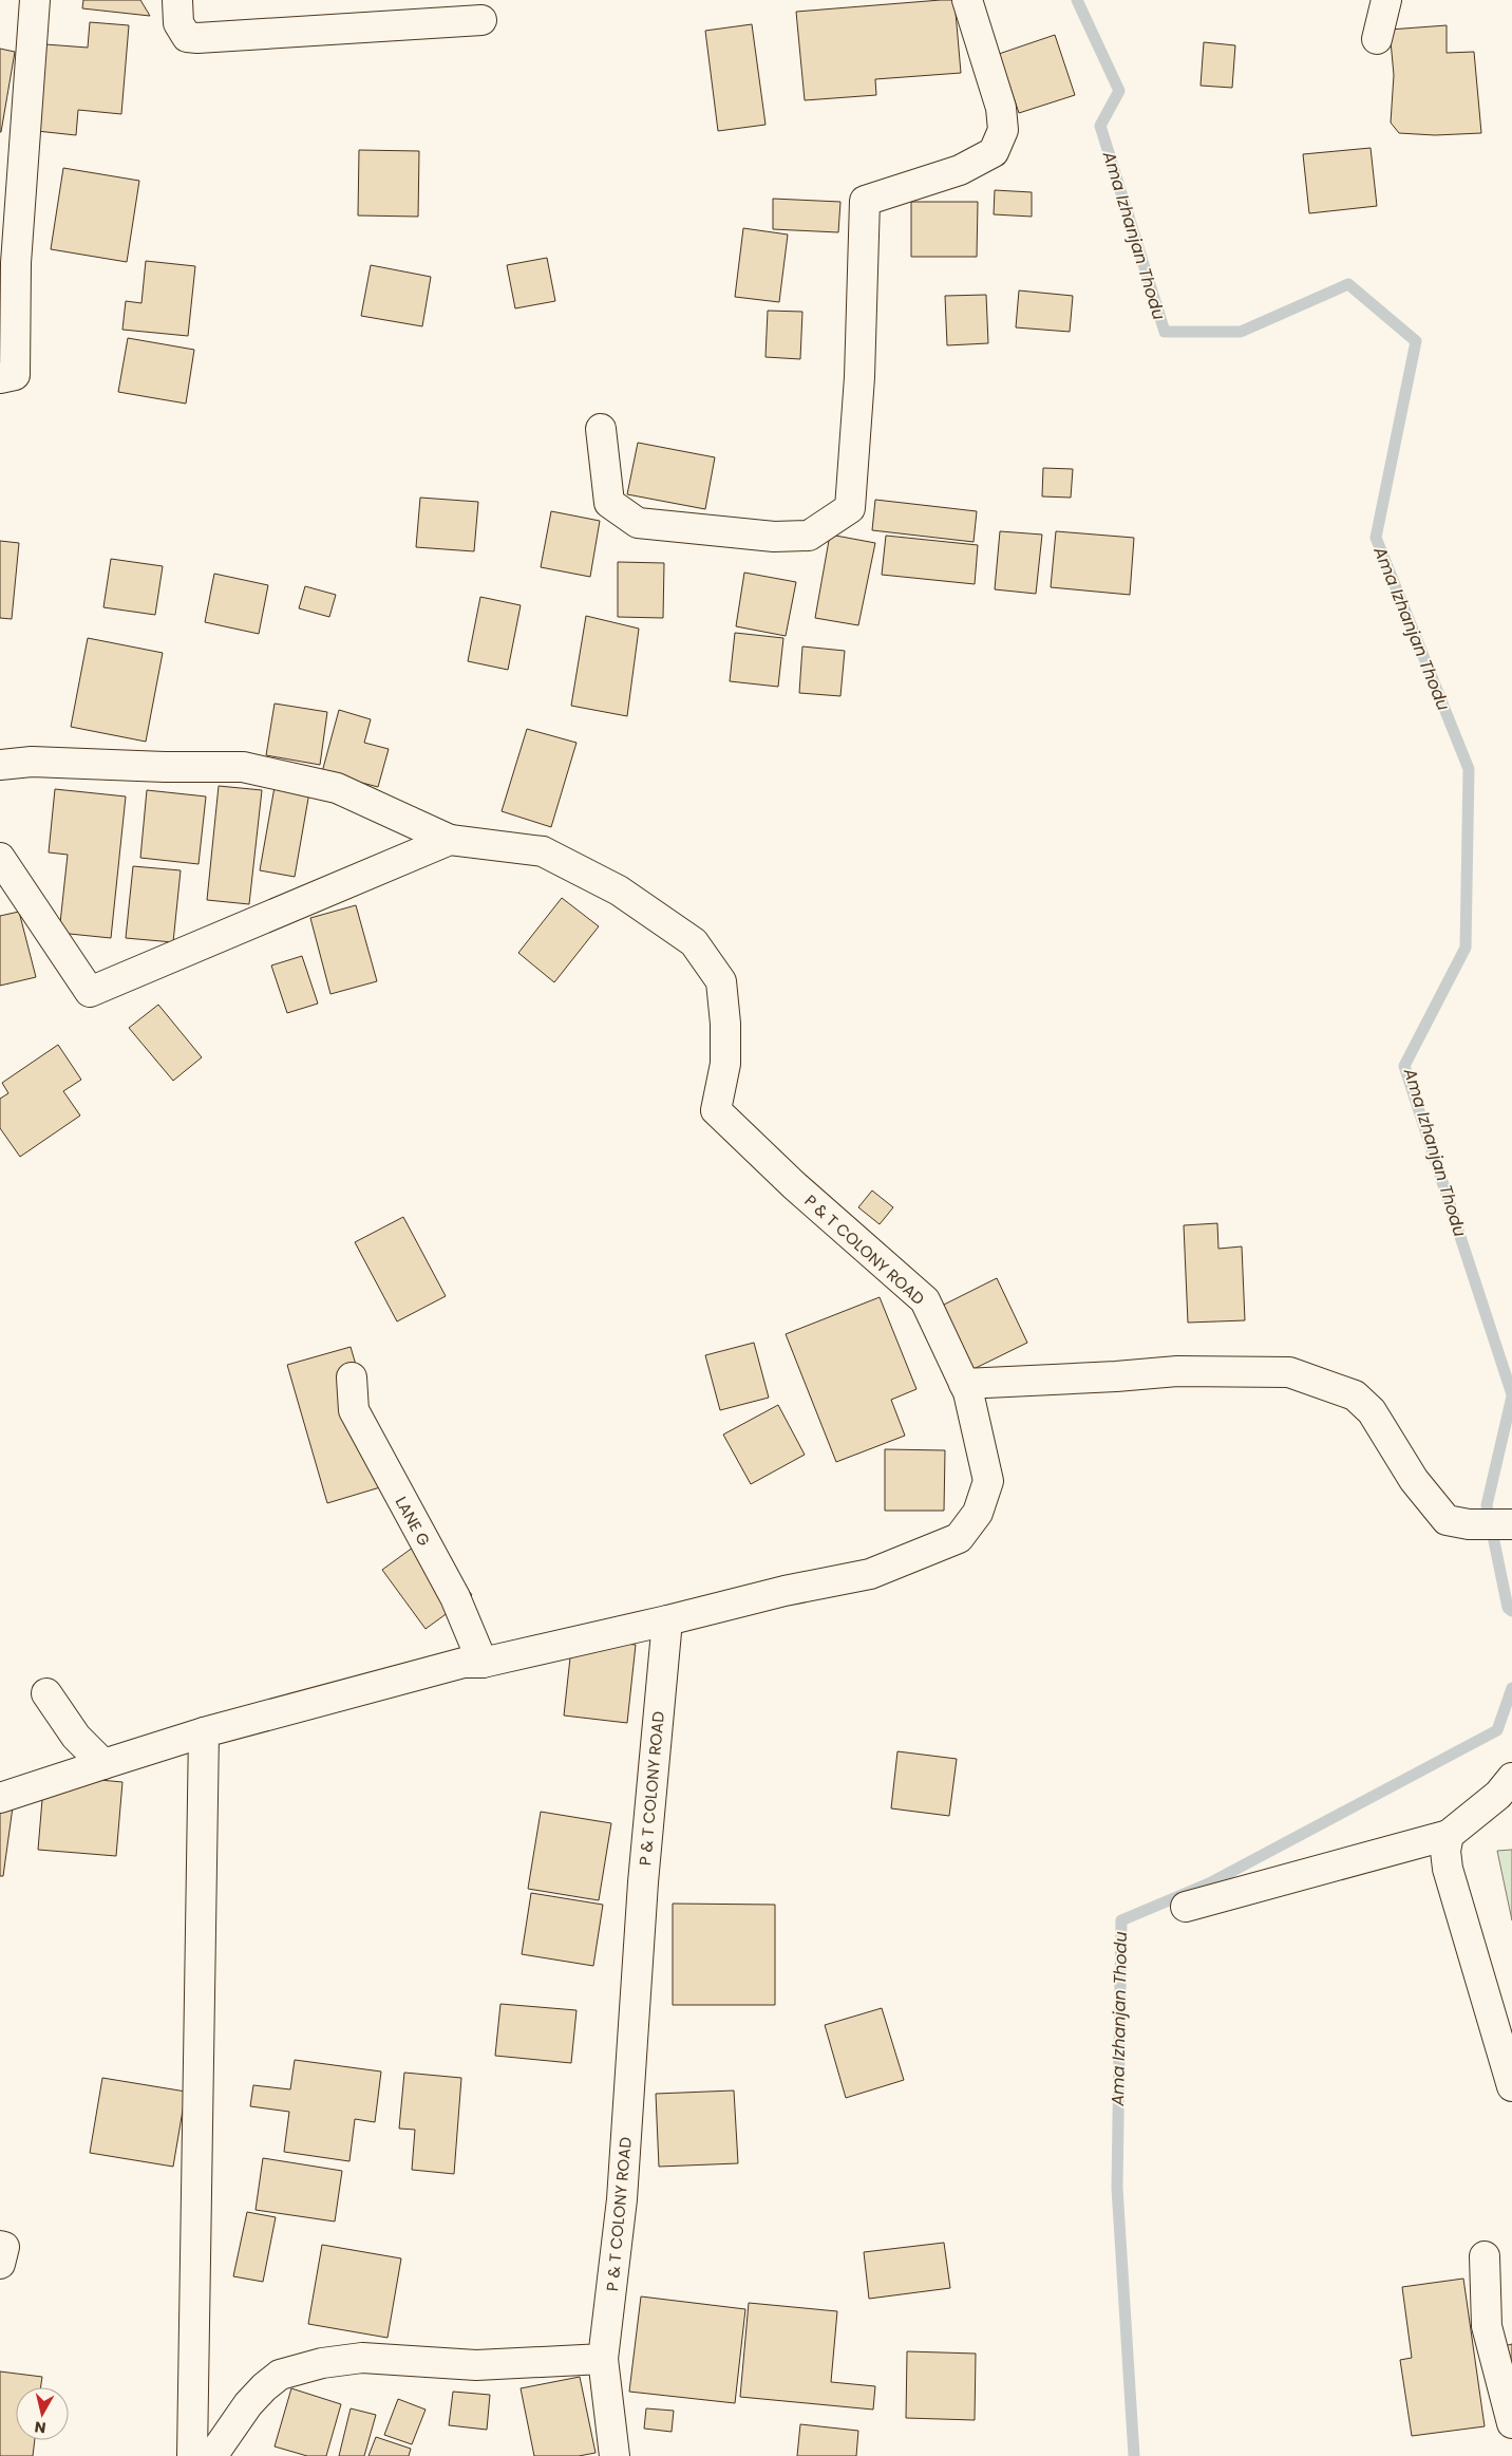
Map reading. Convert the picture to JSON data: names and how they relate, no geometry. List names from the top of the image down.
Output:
{
  "streets": {
    "street": ["P & T COLONY ROAD", "LANE G"]
  },
  "water": ["Ama Izhanjan Thodu"],
  "north": "bottom"
}
